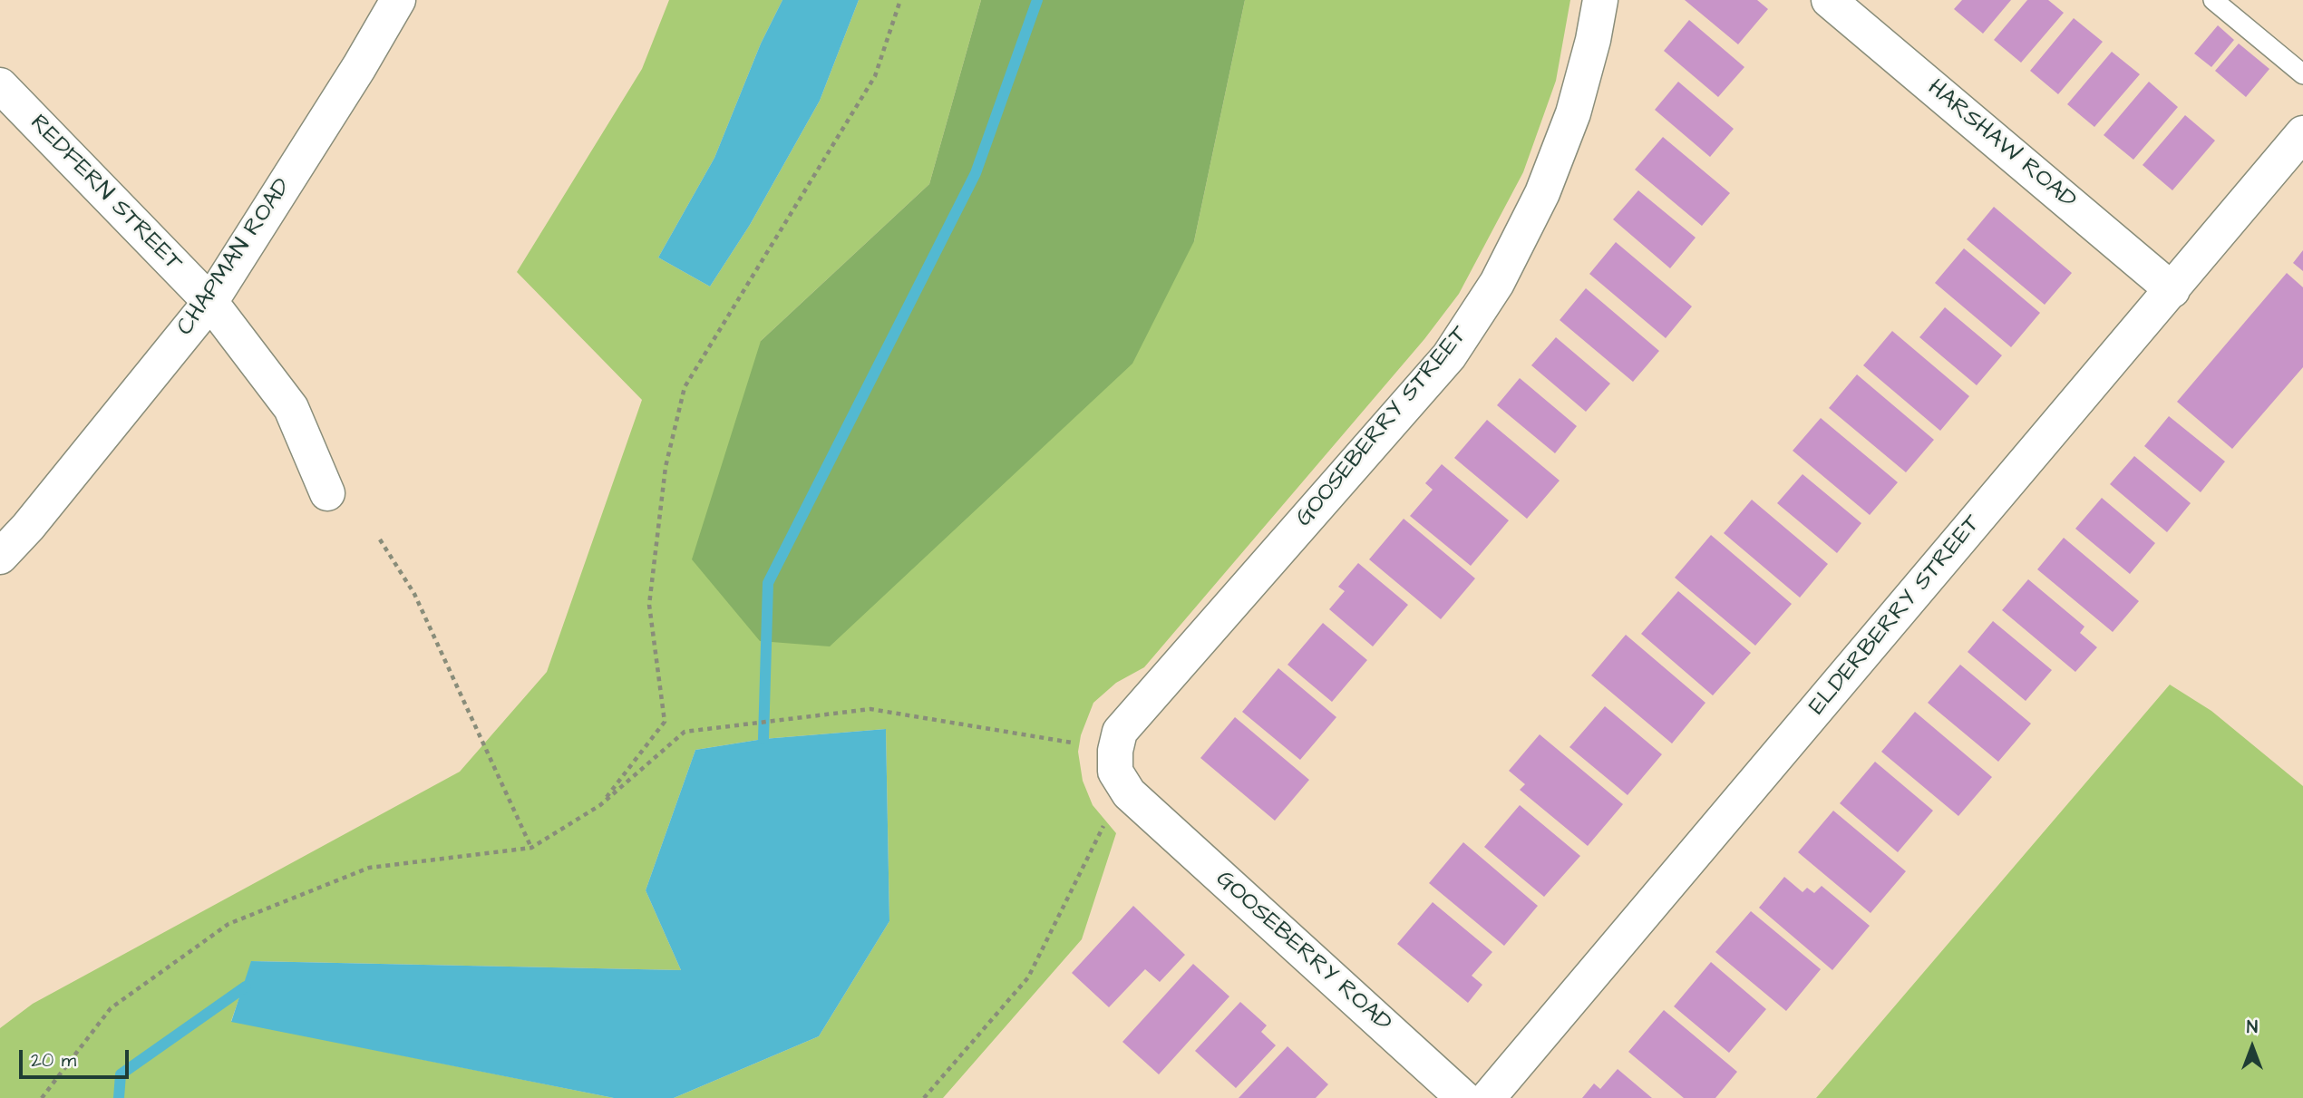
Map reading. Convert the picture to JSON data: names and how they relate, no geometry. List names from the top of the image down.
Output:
{
  "streets": {
    "street": [
      "HARSHAW ROAD",
      "REDFERN STREET",
      "CHAPMAN ROAD",
      "GOOSEBERRY STREET",
      "ELDERBERRY STREET",
      "GOOSEBERRY ROAD"
    ]
  },
  "crossings": [
    ["HARSHAW ROAD", "ELDERBERRY STREET"],
    ["REDFERN STREET", "CHAPMAN ROAD"],
    ["GOOSEBERRY STREET", "GOOSEBERRY ROAD"]
  ],
  "scale_bar": "20 m",
  "north": "top"
}
